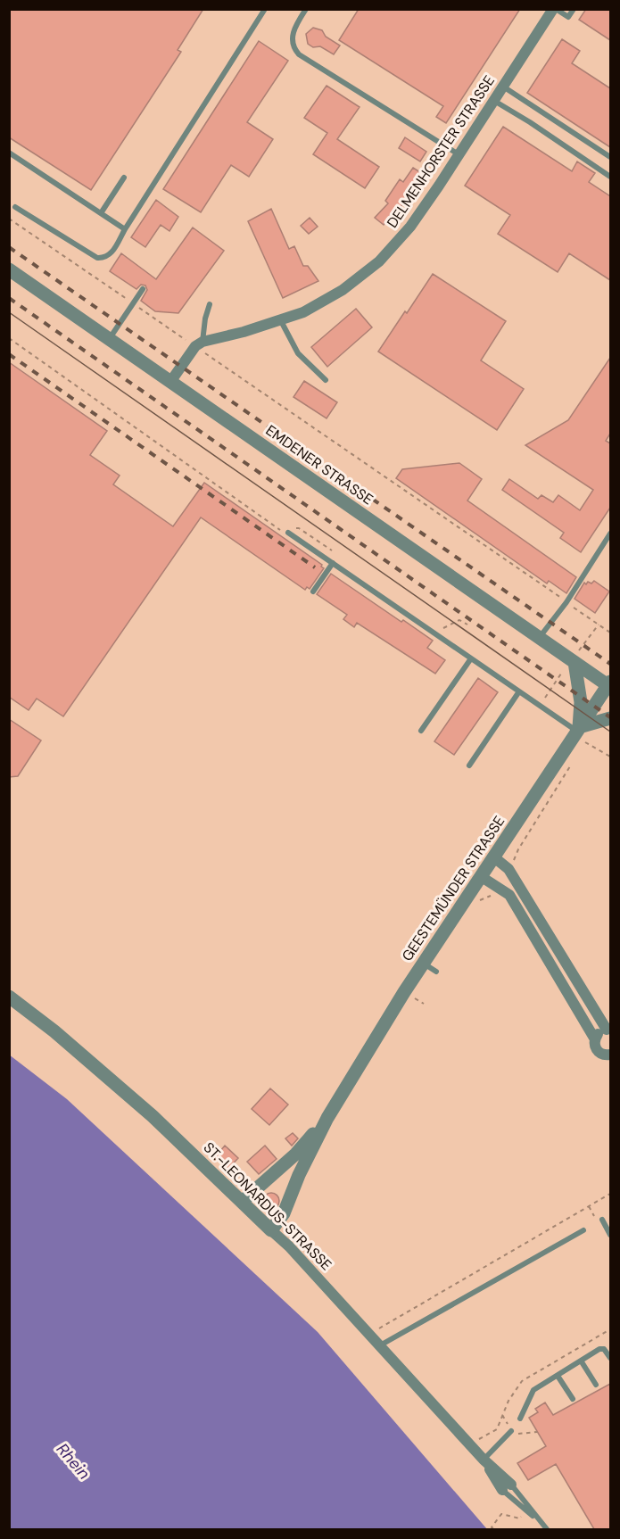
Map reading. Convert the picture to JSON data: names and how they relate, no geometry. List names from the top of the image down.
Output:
{
  "streets": {
    "street": [
      "DELMENHORSTER STRASSE",
      "EMDENER STRASSE",
      "GEESTEMÜNDER STRASSE",
      "ST.-LEONARDUS-STRASSE"
    ]
  },
  "crossings": [
    ["EMDENER STRASSE", "GEESTEMÜNDER STRASSE"],
    ["GEESTEMÜNDER STRASSE", "ST.-LEONARDUS-STRASSE"]
  ],
  "water": ["Rhein"]
}
